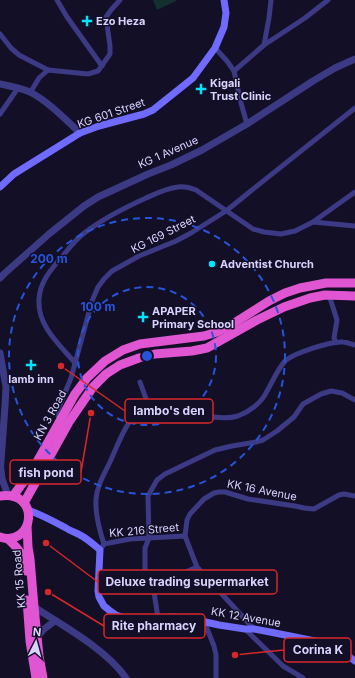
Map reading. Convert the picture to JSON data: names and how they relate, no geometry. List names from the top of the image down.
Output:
{
  "streets": {
    "highway": ["KN 3 Road", "KK 15 Road"],
    "main road": ["KG 601 Street", "KK 12 Avenue"],
    "street": [
      "KG 1 Avenue",
      "KG 169 Street",
      "KK 16 Avenue",
      "KK 216 Street"
    ]
  },
  "crossings": [
    ["KG 169 Street", "KN 3 Road"],
    ["KK 16 Avenue", "KK 216 Street"],
    ["KK 216 Street", "KK 12 Avenue"]
  ],
  "places": {
    "health": [
      "Ezo Heza",
      "Kigali Trust Clinic",
      "APAPER Primary School",
      "lamb inn"
    ],
    "other": [
      "Adventist Church",
      "lambo's den",
      "fish pond",
      "Deluxe trading supermarket",
      "Rite pharmacy",
      "Corina K"
    ]
  },
  "north": "top",
  "rings": ["200 m", "100 m"]
}
